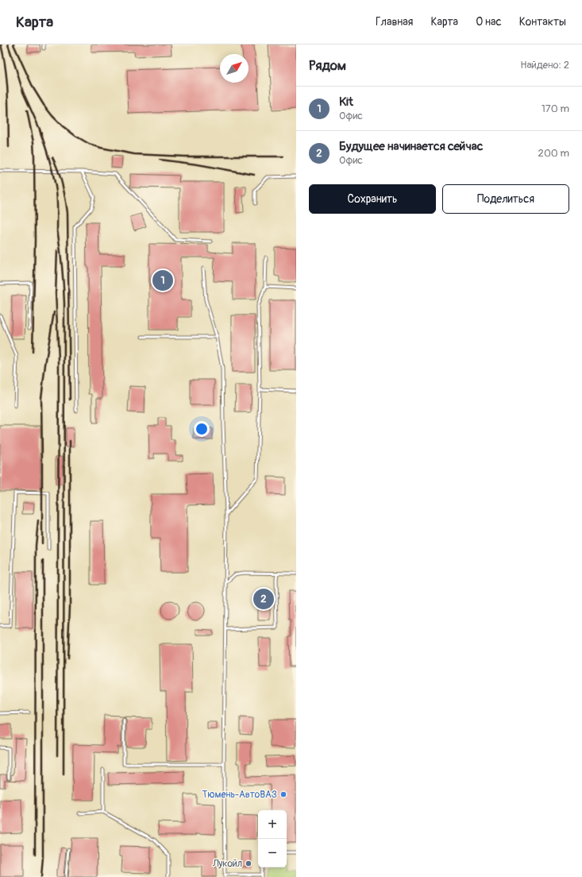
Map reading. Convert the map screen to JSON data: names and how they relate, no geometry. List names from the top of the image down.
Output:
{
  "places": ["Тюмень-АвтоВАЗ", "Лукойл"],
  "north": "top right",
  "page": {
    "header": "Карта",
    "nav": [
      "Главная",
      "Карта",
      "О нас",
      "Контакты"
    ],
    "heading": ["Рядом", "Найдено: 2"],
    "list": [
      {
        "mark": "1",
        "name": "Kit",
        "note": "Офис",
        "value": "170 m"
      },
      {
        "mark": "2",
        "name": "Будущее начинается сейчас",
        "note": "Офис",
        "value": "200 m"
      }
    ],
    "buttons": ["Сохранить", "Поделиться"],
    "pins": ["1", "2"],
    "map_buttons": ["+", "−"]
  }
}
